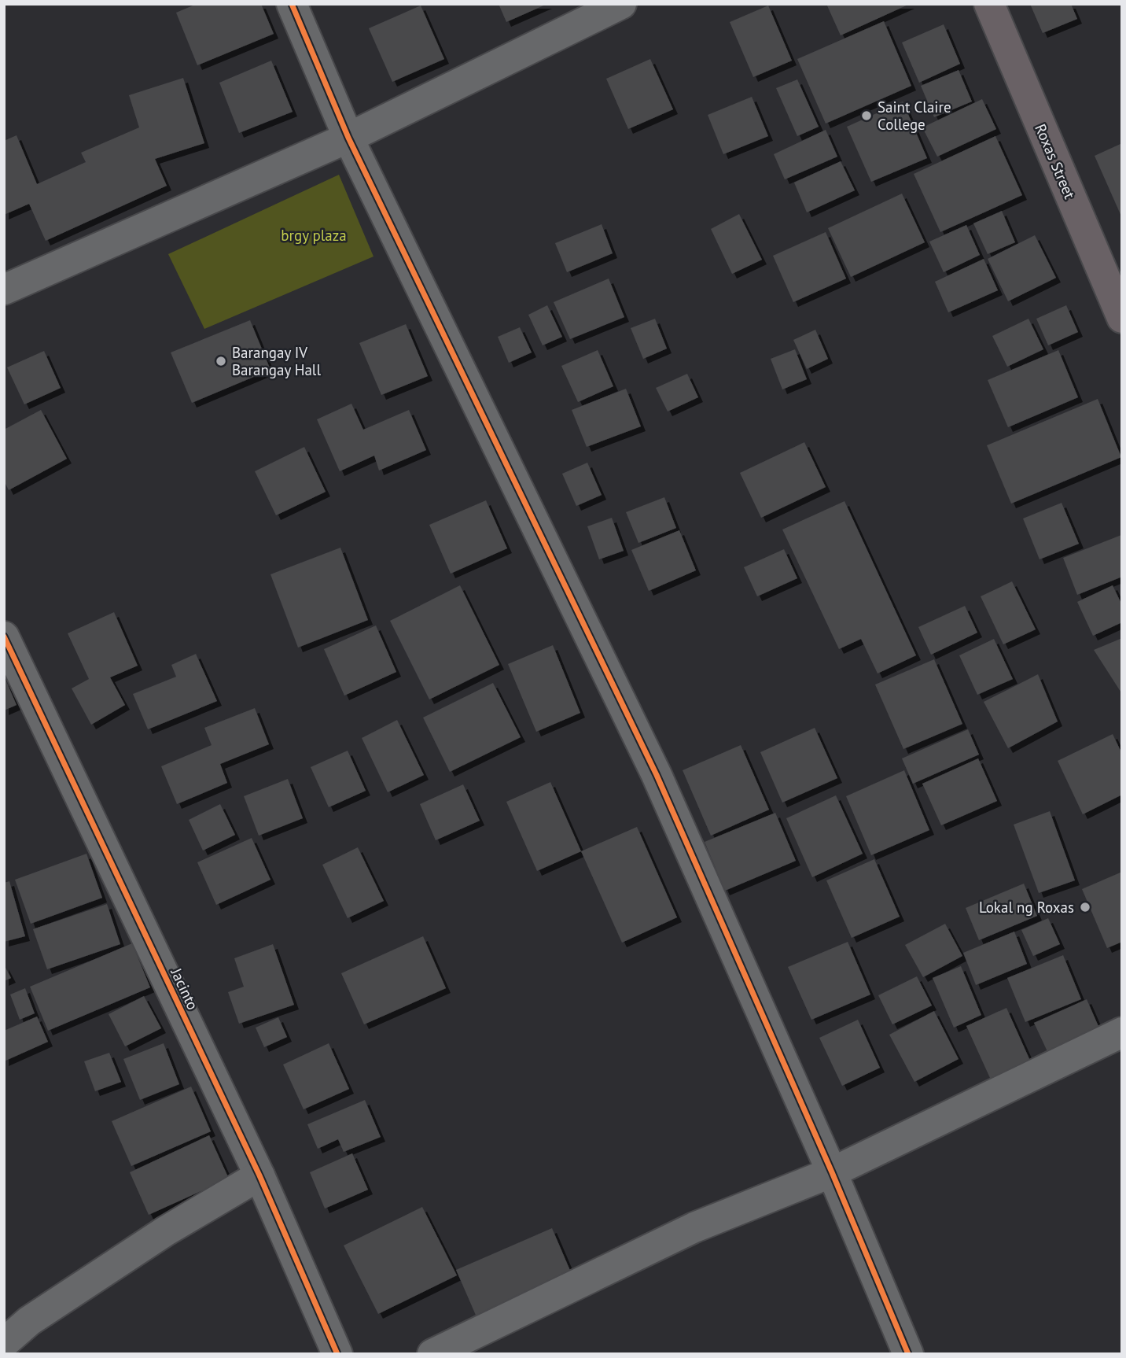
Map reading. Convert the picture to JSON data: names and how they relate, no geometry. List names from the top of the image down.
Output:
{
  "streets": {
    "main road": ["Roxas Street"],
    "street": ["Jacinto"]
  },
  "parks": ["brgy plaza"],
  "places": ["Saint Claire College", "Barangay IV Barangay Hall", "Lokal ng Roxas"]
}
